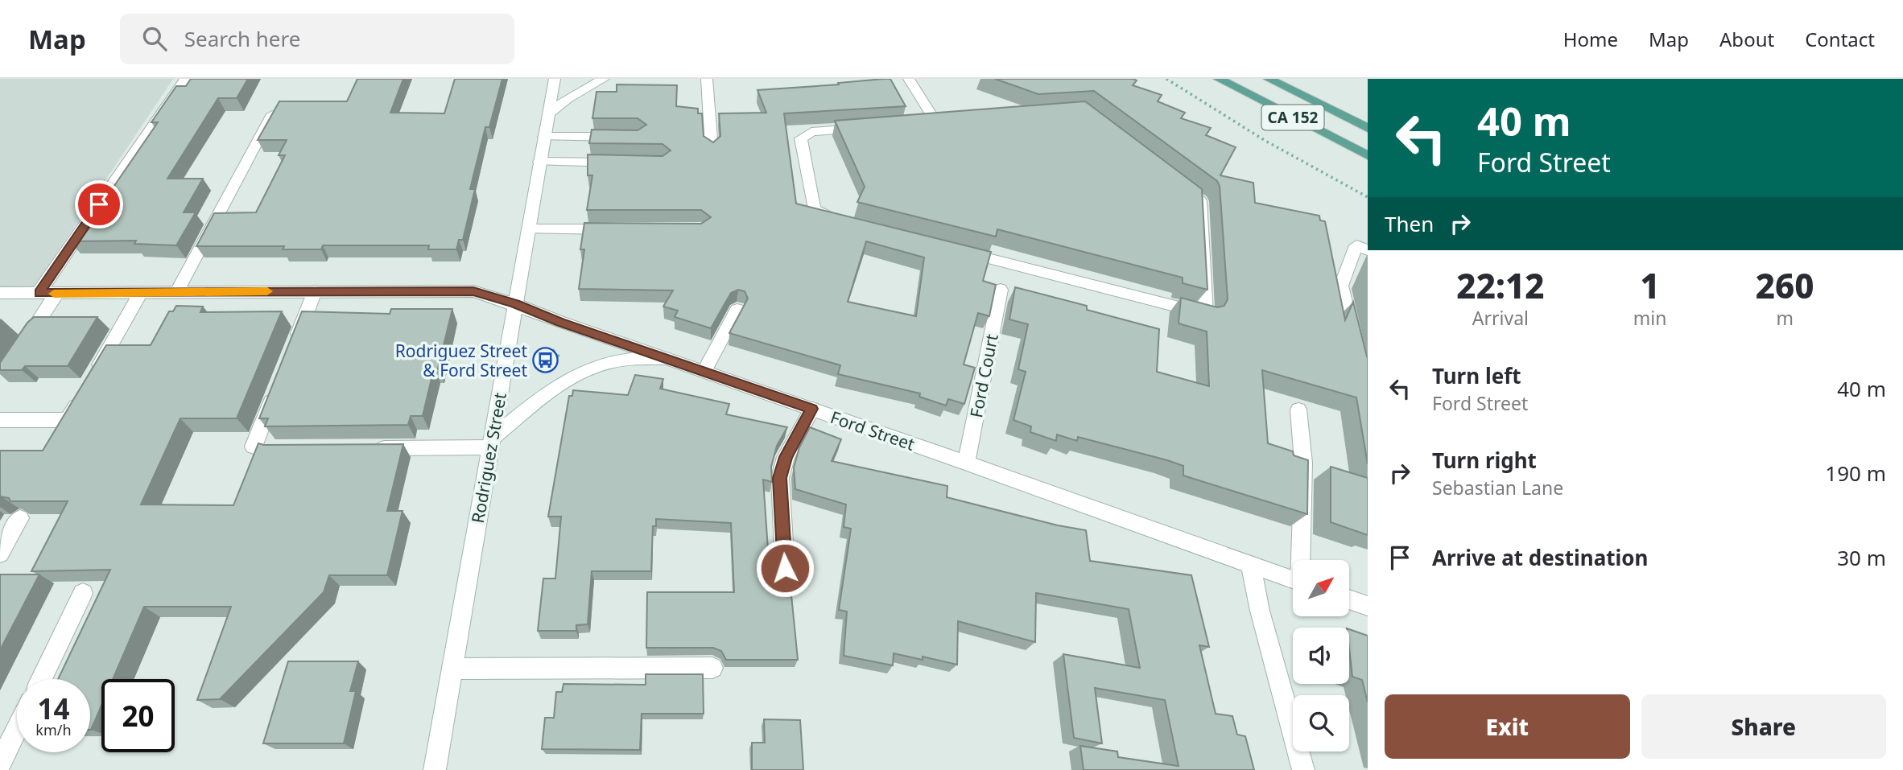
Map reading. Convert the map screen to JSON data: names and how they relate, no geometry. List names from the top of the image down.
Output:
{
  "streets": {
    "main road": ["CA 152"],
    "street": ["Ford Court", "Ford Street", "Rodriguez Street"]
  },
  "crossings": [
    ["Ford Court", "Ford Street"],
    ["Ford Street", "Rodriguez Street"]
  ],
  "places": {
    "bus stop": ["Rodriguez Street & Ford Street"]
  },
  "north": "top right",
  "page": {
    "header": "Map",
    "search": "Search here",
    "nav": [
      "Home",
      "Map",
      "About",
      "Contact"
    ],
    "turn": ["40 m", "Ford Street"],
    "then": "Then",
    "eta": [
      "22:12",
      "Arrival",
      "1",
      "min",
      "260",
      "m"
    ],
    "list": [
      {
        "name": "Turn left",
        "note": "Ford Street",
        "value": "40 m"
      },
      {
        "name": "Turn right",
        "note": "Sebastian Lane",
        "value": "190 m"
      },
      {
        "name": "Arrive at destination",
        "value": "30 m"
      }
    ],
    "speed": "14 km/h",
    "limit": "20",
    "buttons": ["Exit", "Share"]
  }
}
